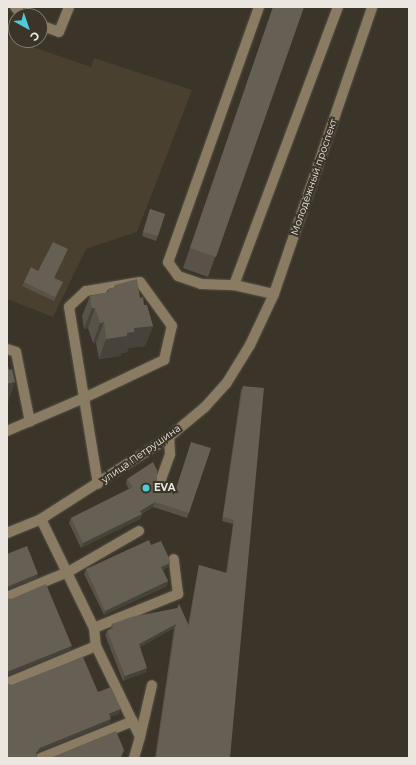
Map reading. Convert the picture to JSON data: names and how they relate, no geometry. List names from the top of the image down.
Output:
{
  "streets": {
    "street": ["Молодёжный проспект", "улица Петрушина"]
  },
  "crossings": [
    ["Молодёжный проспект", "улица Петрушина"]
  ],
  "places": ["EVA"],
  "north": "bottom right"
}
